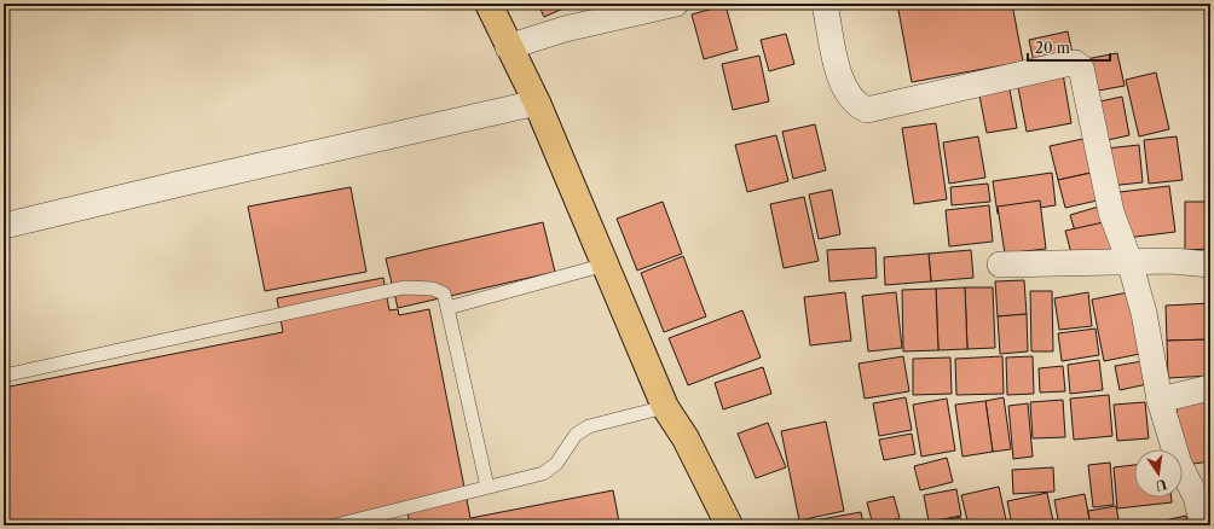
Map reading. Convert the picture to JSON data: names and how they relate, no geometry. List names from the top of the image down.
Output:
{
  "scale_bar": "20 m",
  "north": "bottom"
}
